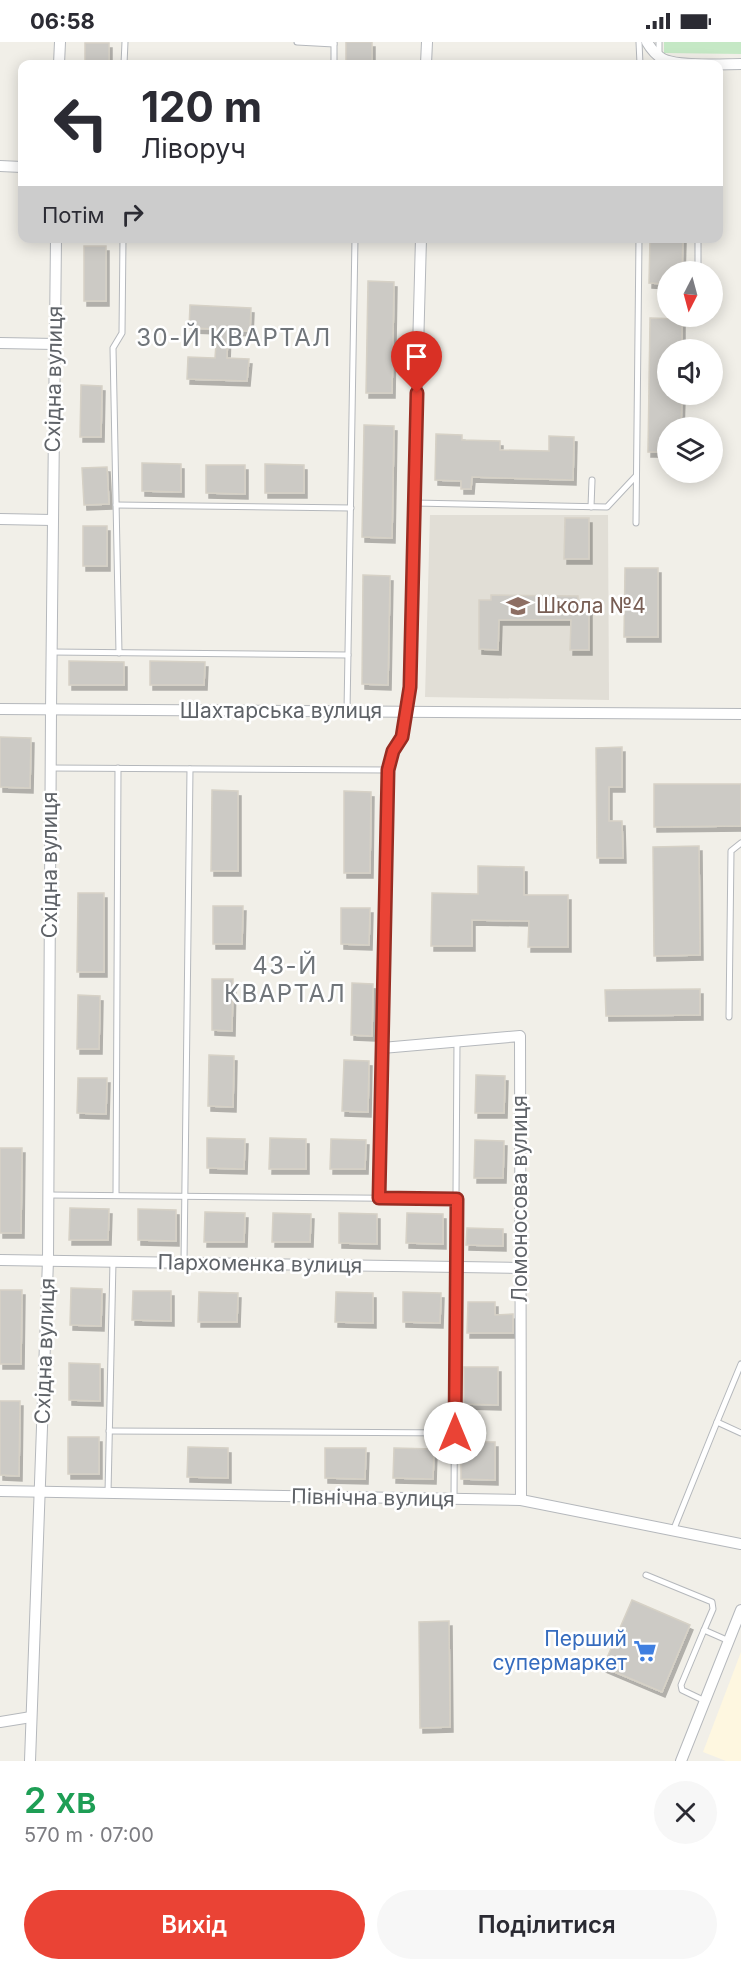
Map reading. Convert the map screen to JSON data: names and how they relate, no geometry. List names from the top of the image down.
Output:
{
  "streets": {
    "street": [
      "Східна вулиця",
      "Шахтарська вулиця",
      "Ломоносова вулиця",
      "Пархоменка вулиця",
      "Північна вулиця"
    ]
  },
  "crossings": [
    ["Східна вулиця", "Шахтарська вулиця"],
    ["Східна вулиця", "Пархоменка вулиця"],
    ["Східна вулиця", "Північна вулиця"],
    ["Ломоносова вулиця", "Пархоменка вулиця"],
    ["Ломоносова вулиця", "Північна вулиця"]
  ],
  "districts": ["30-Й КВАРТАЛ", "43-Й КВАРТАЛ"],
  "places": {
    "school or university": ["Школа №4"],
    "supermarket": ["Перший супермаркет"]
  },
  "north": "bottom",
  "page": {
    "status": "06:58",
    "turn": ["120 m", "Ліворуч"],
    "then": "Потім",
    "heading": ["2 хв", "570 m · 07:00"],
    "buttons": ["Вихід", "Поділитися"]
  }
}
